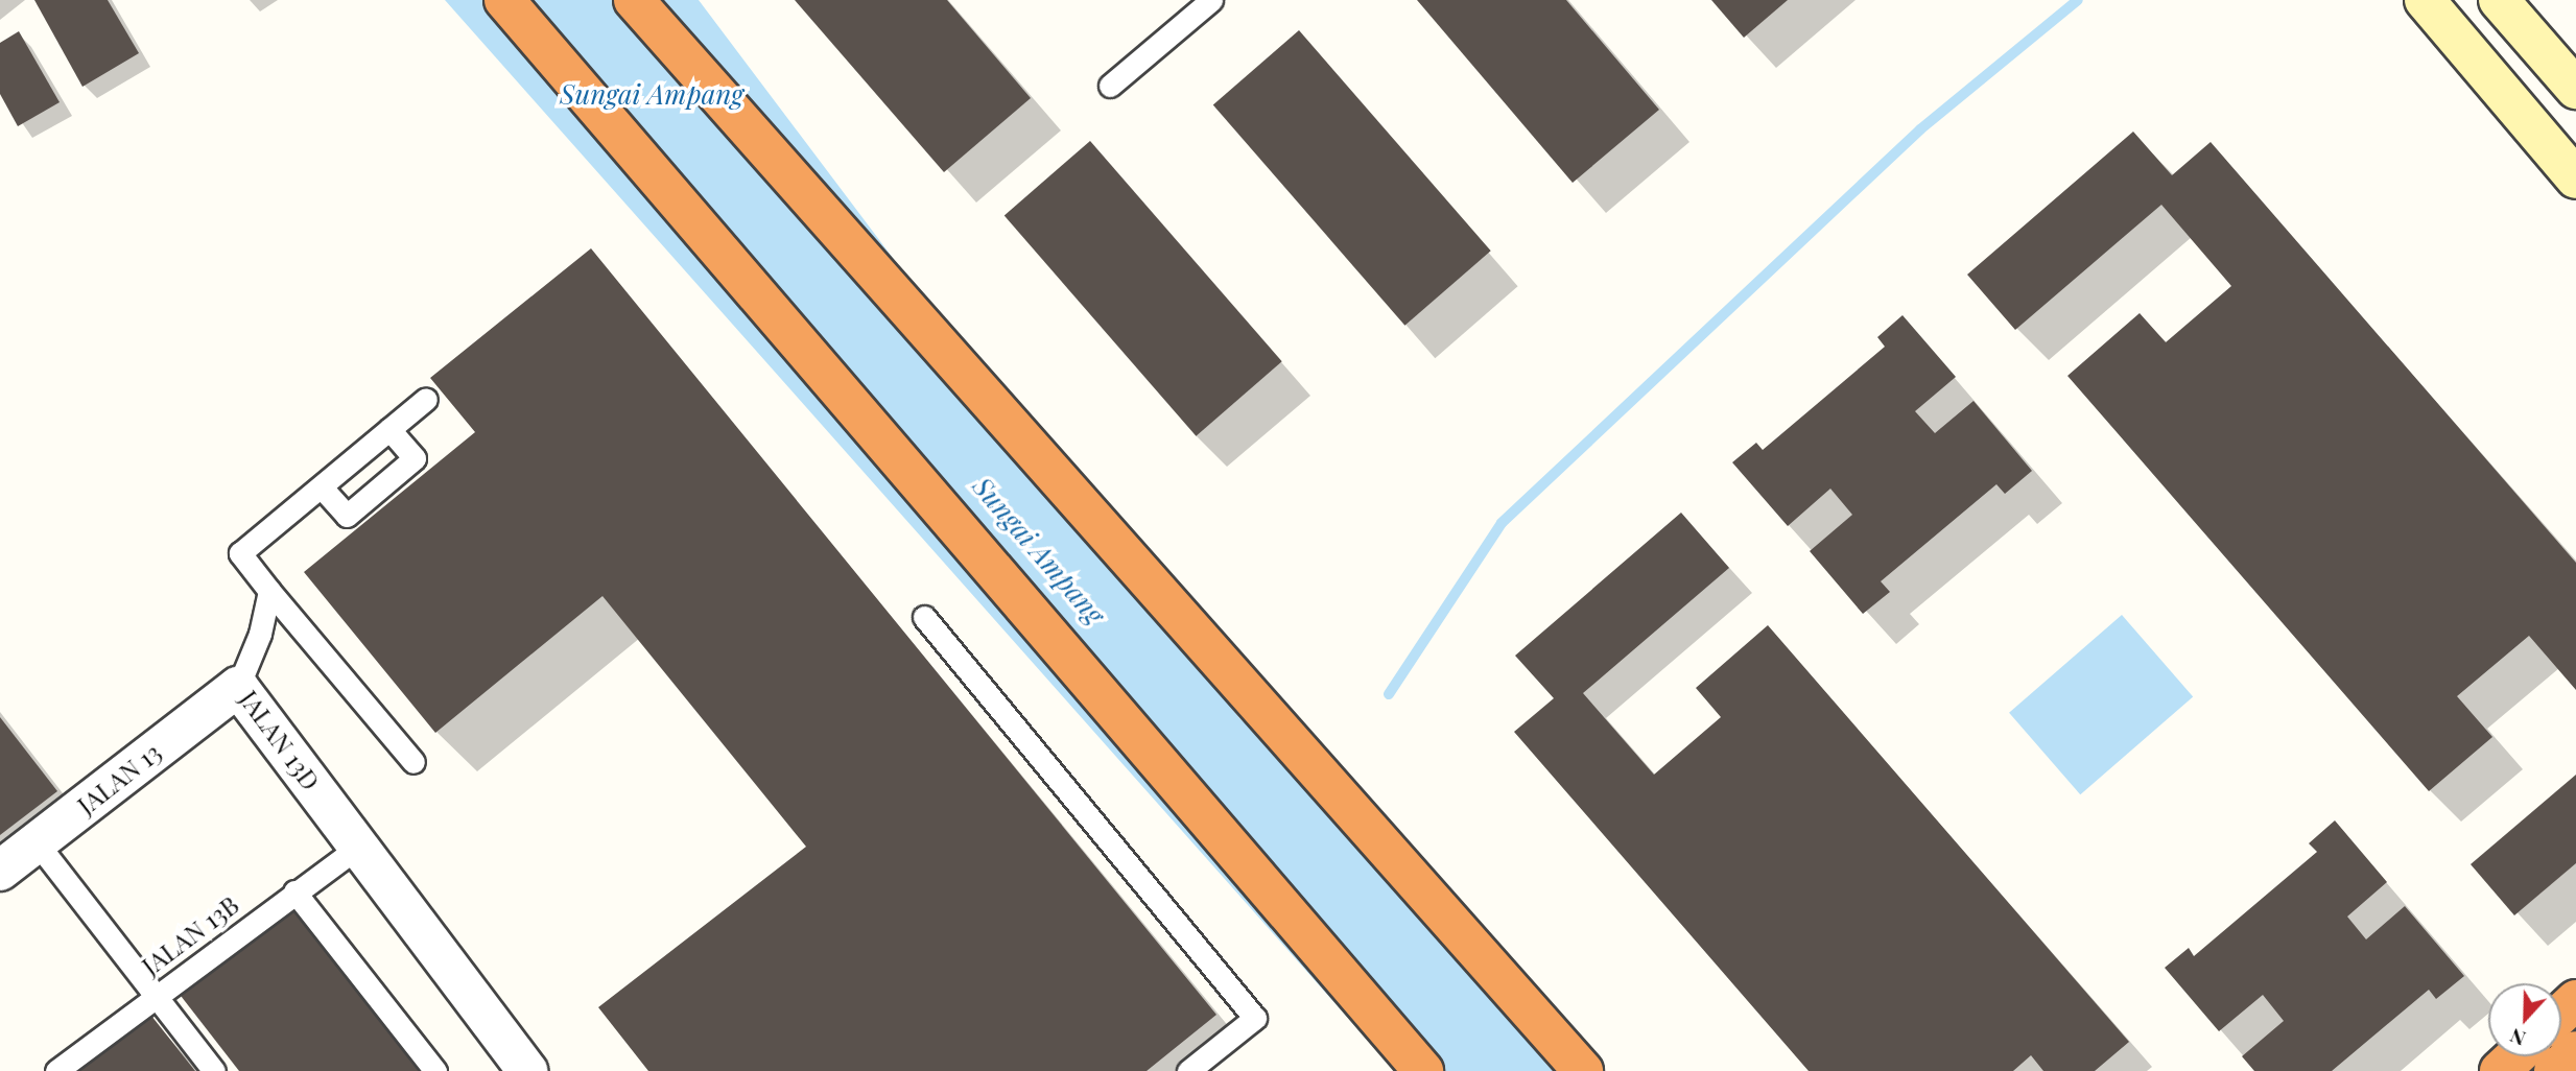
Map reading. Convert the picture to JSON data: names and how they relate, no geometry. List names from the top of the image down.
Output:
{
  "streets": {
    "street": ["JALAN 13D", "JALAN 13"],
    "lane": ["JALAN 13B"]
  },
  "crossings": [
    ["JALAN 13D", "JALAN 13"],
    ["JALAN 13D", "JALAN 13B"]
  ],
  "water": ["Sungai Ampang"],
  "north": "bottom"
}
